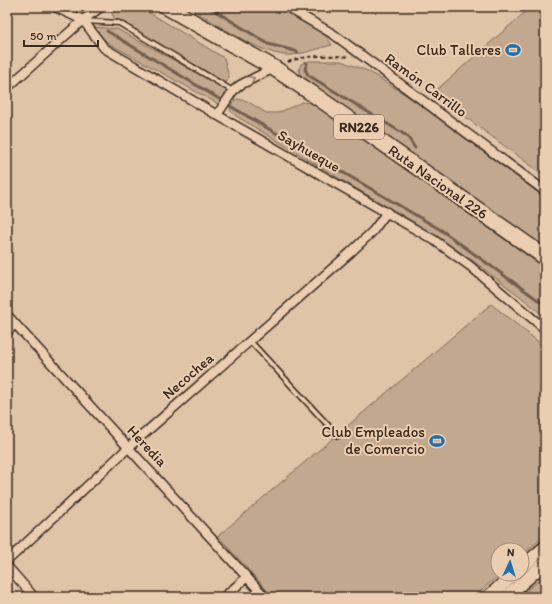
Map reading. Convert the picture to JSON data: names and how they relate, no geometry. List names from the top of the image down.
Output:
{
  "streets": {
    "highway": ["RN226", "Ruta Nacional 226"],
    "street": [
      "Ramón Carrillo",
      "Sayhueque",
      "Necochea",
      "Heredia"
    ]
  },
  "crossings": [
    ["Sayhueque", "Necochea"],
    ["Necochea", "Heredia"]
  ],
  "places": {
    "sports": ["Club Talleres", "Club Empleados de Comercio"]
  },
  "scale_bar": "50 m",
  "north": "top"
}
